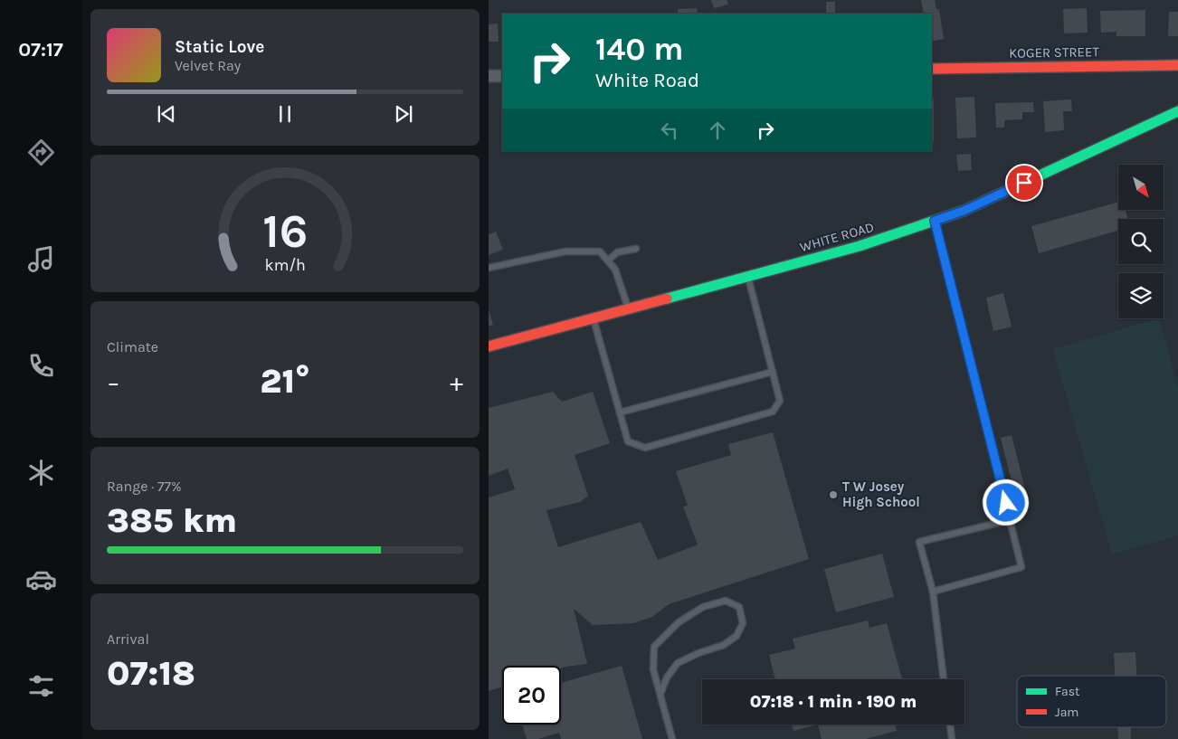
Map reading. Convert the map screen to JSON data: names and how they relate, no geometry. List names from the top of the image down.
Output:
{
  "streets": {
    "street": ["KOGER STREET", "WHITE ROAD"]
  },
  "places": ["T W Josey High School"],
  "legend": ["Fast", "Jam"],
  "north": "bottom right",
  "page": {
    "tabs": "07:17",
    "turn": ["140 m", "White Road"],
    "song": ["Static Love", "Velvet Ray"],
    "tile": [
      "Climate",
      ["Range · 77%", "385 km"],
      ["Arrival", "07:18"]
    ],
    "heat": ["−", "21°", "+"],
    "limit": "20",
    "trip": "07:18 · 1 min · 190 m",
    "gauge": ["16", "km/h"]
  }
}
